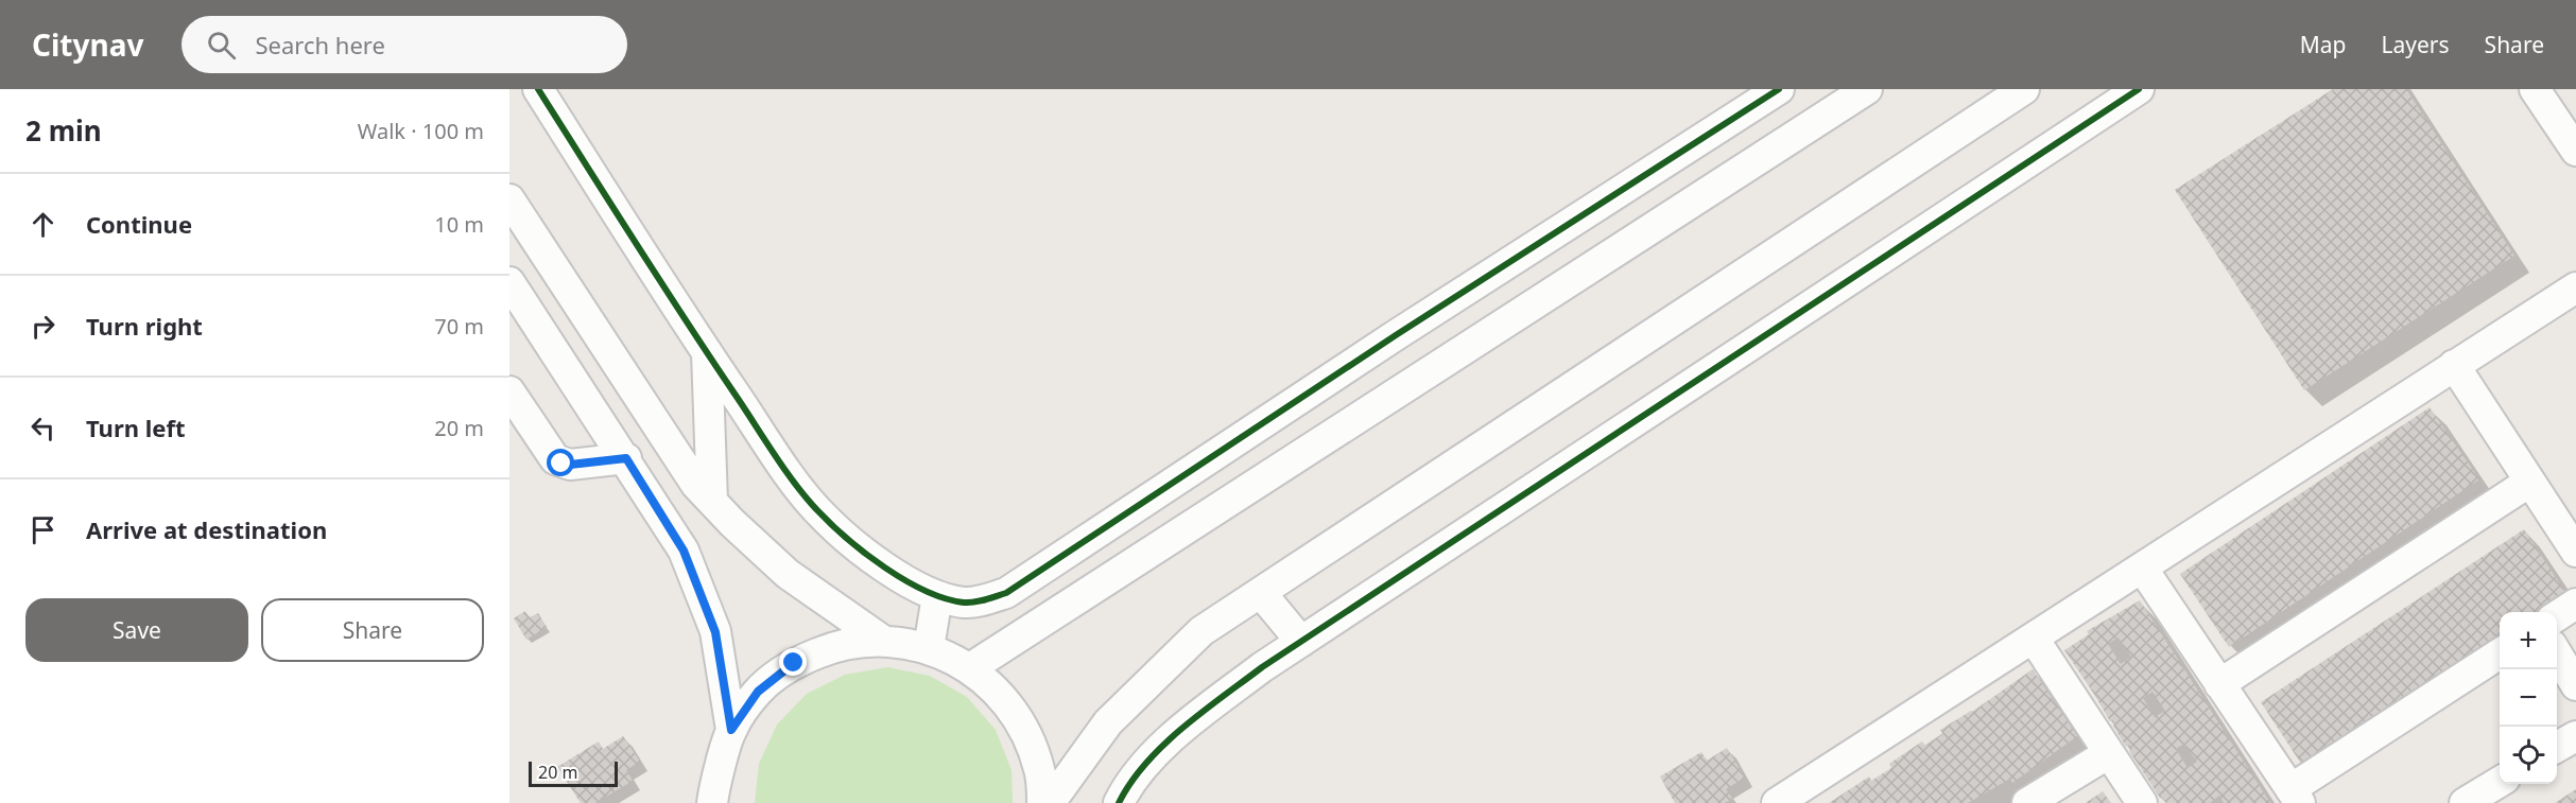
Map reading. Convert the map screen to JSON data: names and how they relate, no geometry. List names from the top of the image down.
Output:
{
  "scale_bar": "20 m",
  "page": {
    "header": "Citynav",
    "search": "Search here",
    "nav": ["Map", "Layers", "Share"],
    "heading": ["2 min", "Walk · 100 m"],
    "list": [
      ["Continue", "10 m"],
      ["Turn right", "70 m"],
      ["Turn left", "20 m"],
      "Arrive at destination"
    ],
    "buttons": ["Save", "Share"],
    "map_buttons": ["+", "−"],
    "scale": "20 m"
  }
}
